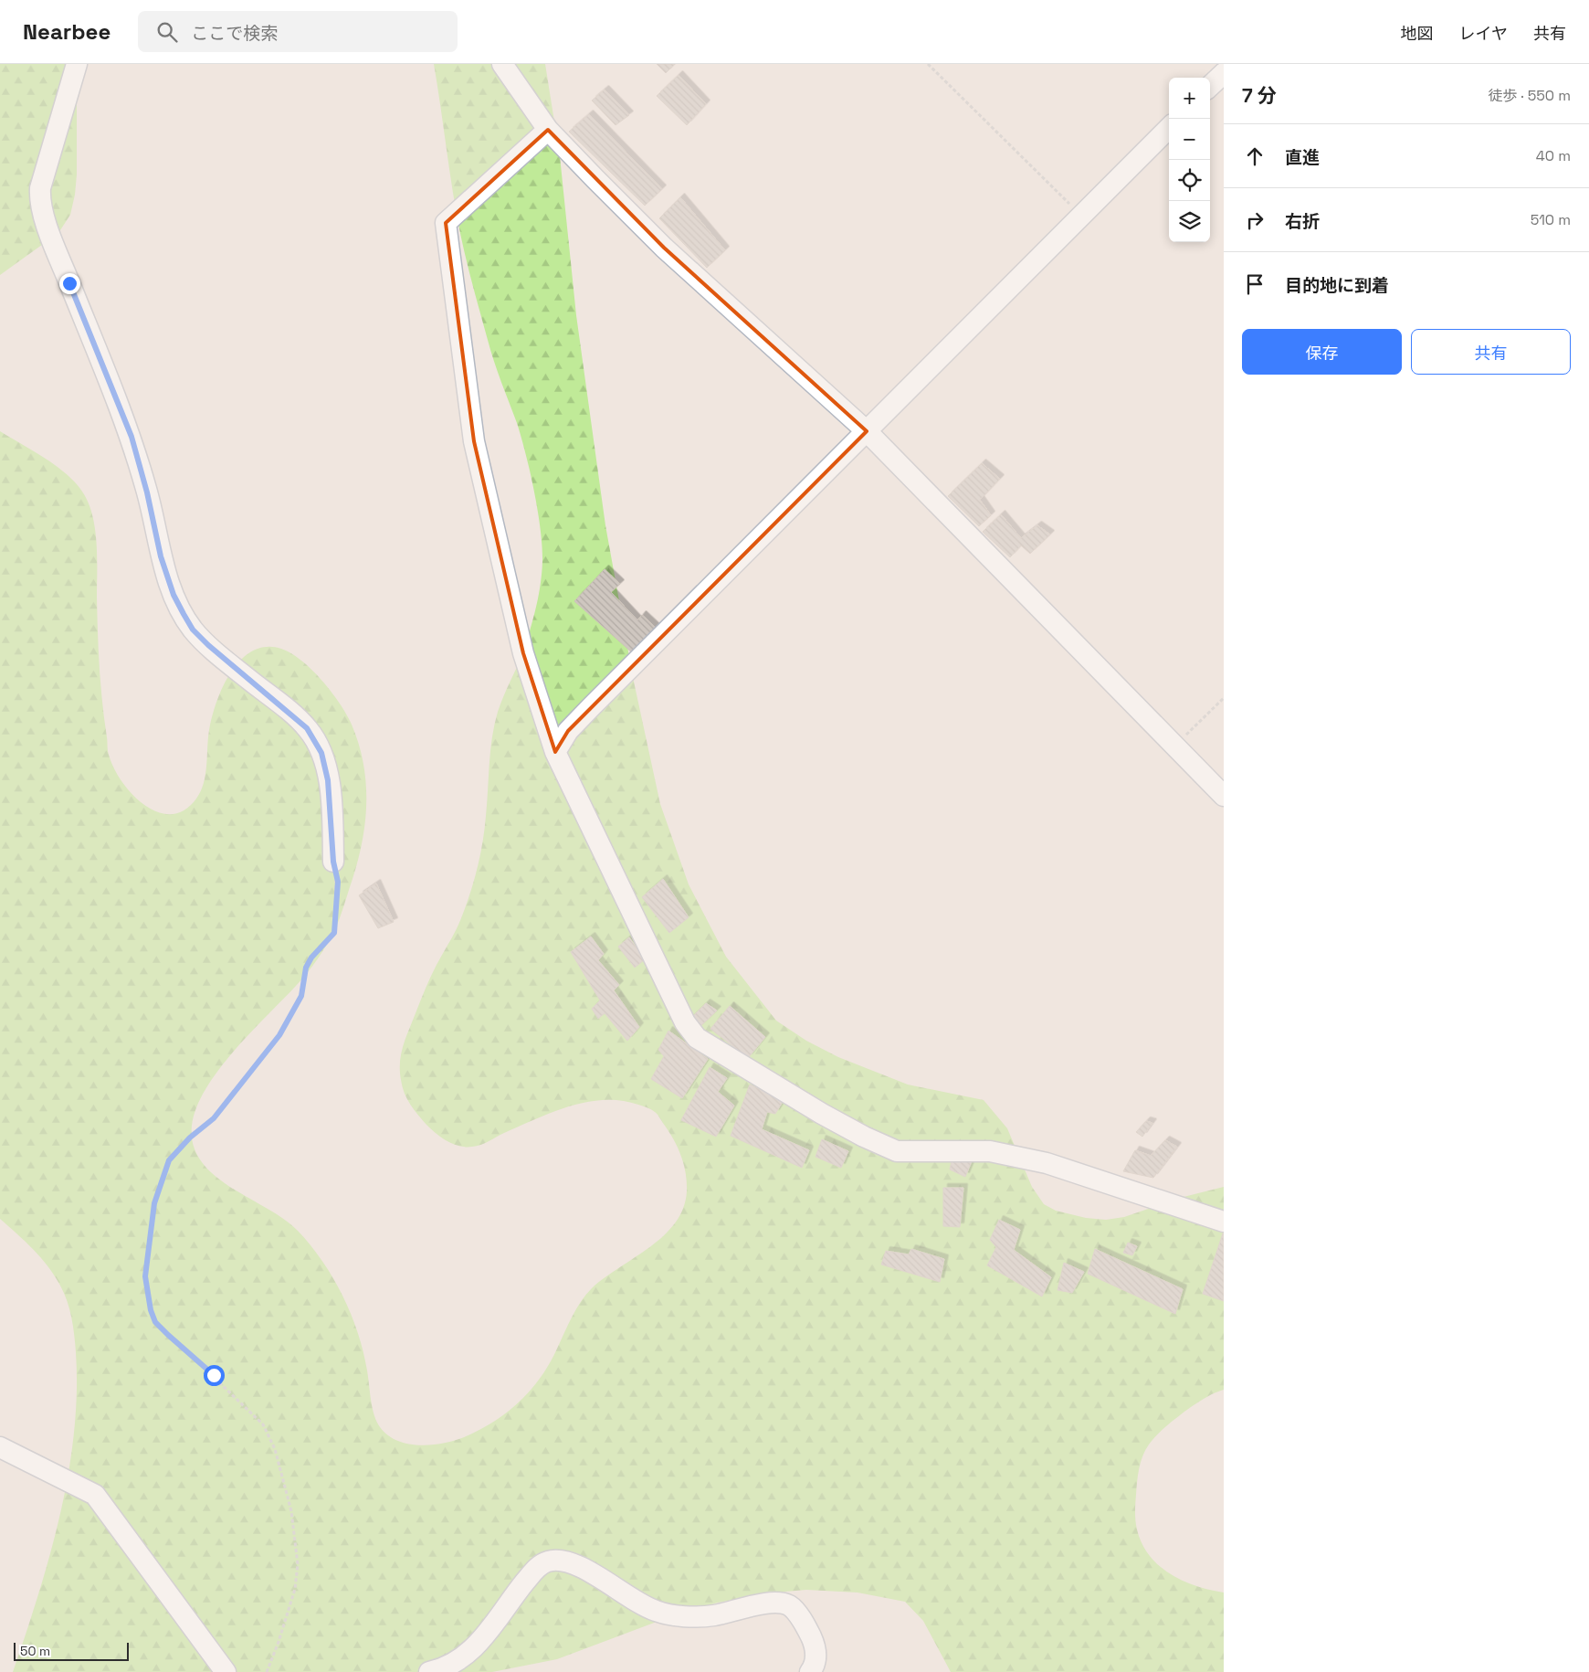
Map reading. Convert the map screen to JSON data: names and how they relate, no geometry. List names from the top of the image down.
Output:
{
  "scale_bar": "50 m",
  "page": {
    "header": "Nearbee",
    "search": "ここで検索",
    "nav": ["地図", "レイヤ", "共有"],
    "heading": ["7 分", "徒歩 · 550 m"],
    "map_buttons": ["+", "−"],
    "list": [
      ["直進", "40 m"],
      ["右折", "510 m"],
      "目的地に到着"
    ],
    "buttons": ["保存", "共有"],
    "scale": "50 m"
  }
}
